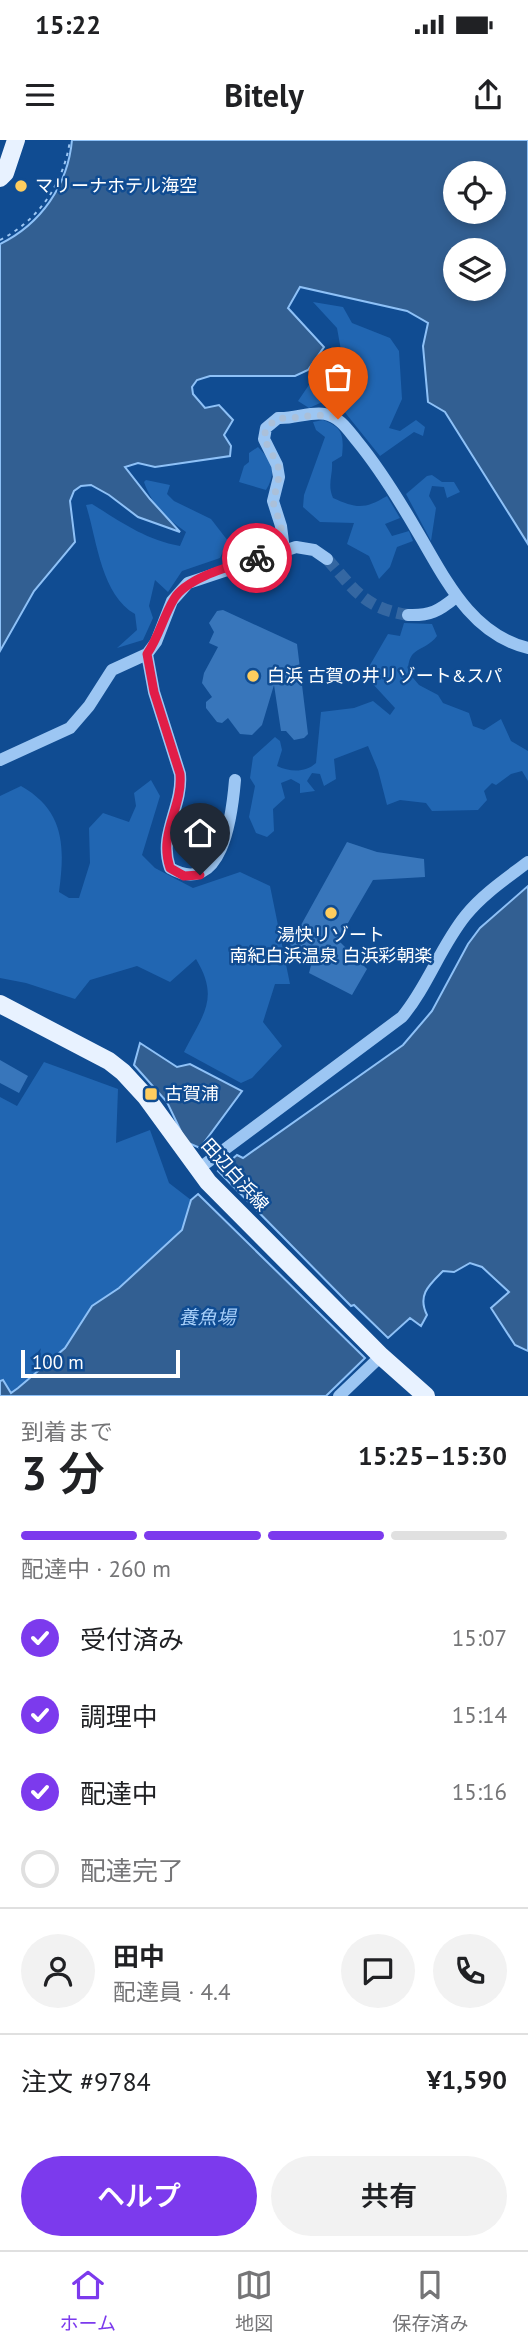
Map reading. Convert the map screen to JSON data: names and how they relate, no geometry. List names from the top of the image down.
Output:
{
  "streets": {
    "main road": ["田辺白浜線"]
  },
  "water": ["養魚場"],
  "places": {
    "other": ["マリーナホテル海空", "白浜 古賀の井リゾート&スパ", "湯快リゾート 南紀白浜温泉 白浜彩朝楽"],
    "transit": ["古賀浦"]
  },
  "scale_bar": "100 m",
  "page": {
    "status": "15:22",
    "header": "Bitely",
    "scale": "100 m",
    "heading": ["3 分", "到着まで", "15:25–15:30"],
    "panel": [
      "田中",
      "配達員 · 4.4",
      "注文 #9784",
      "¥1,590"
    ],
    "bar": "配達中 · 260 m",
    "list": [
      ["受付済み", "15:07"],
      ["調理中", "15:14"],
      ["配達中", "15:16"],
      "配達完了"
    ],
    "buttons": ["ヘルプ", "共有"],
    "tabs": ["ホーム", "地図", "保存済み"]
  }
}
